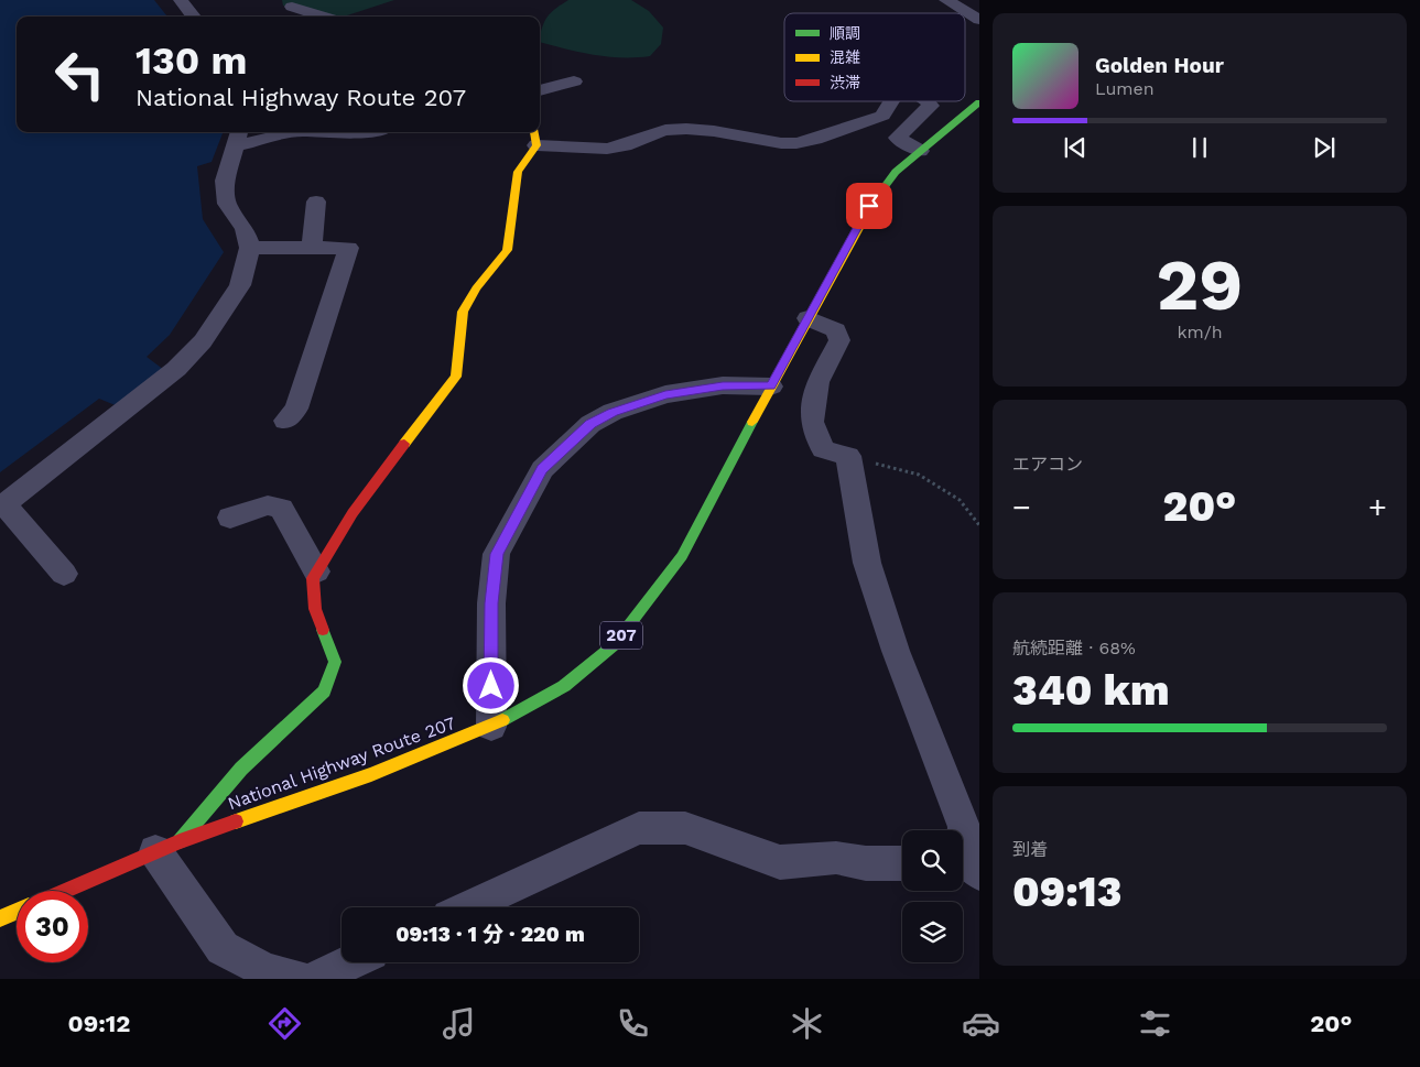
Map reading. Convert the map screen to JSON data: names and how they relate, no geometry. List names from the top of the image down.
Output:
{
  "streets": {
    "main road": ["207", "National Highway Route 207"]
  },
  "legend": ["順調", "混雑", "渋滞"],
  "page": {
    "turn": ["130 m", "National Highway Route 207"],
    "song": ["Golden Hour", "Lumen"],
    "tile": [
      ["29", "km/h"],
      "エアコン",
      ["航続距離 · 68%", "340 km"],
      ["到着", "09:13"]
    ],
    "heat": ["−", "20°", "+"],
    "limit": "30",
    "trip": "09:13 · 1 分 · 220 m",
    "tabs": ["09:12", "20°"]
  }
}
